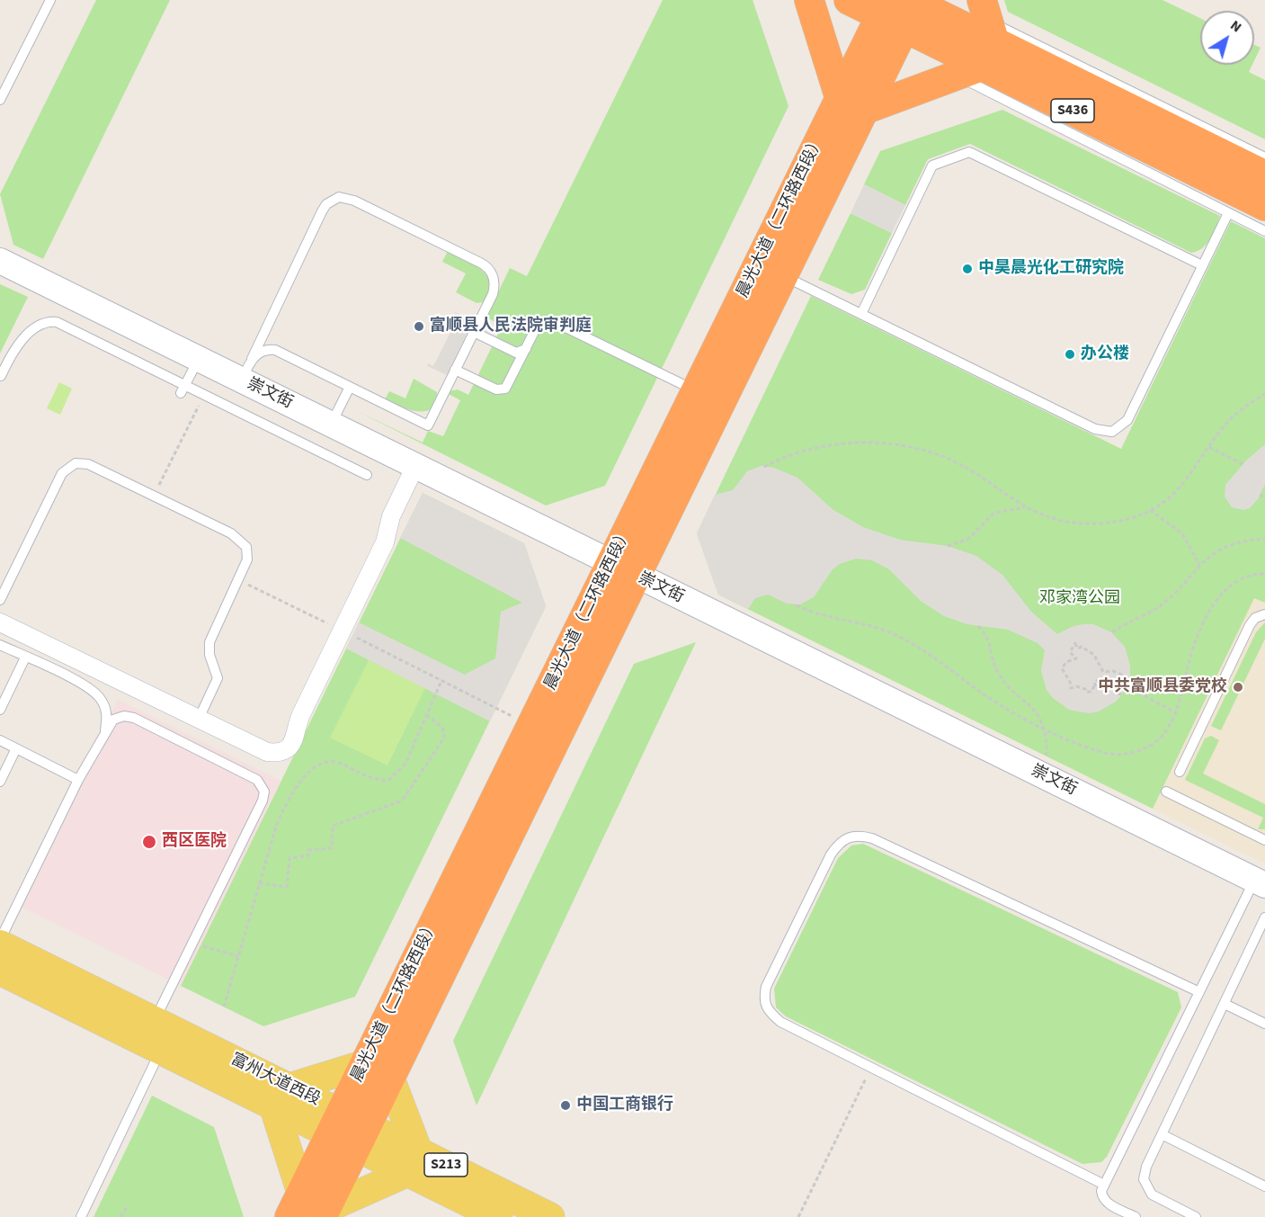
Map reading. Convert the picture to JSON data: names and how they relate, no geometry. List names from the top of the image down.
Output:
{
  "streets": {
    "highway": ["S436", "晨光大道（二环路西段）"],
    "main road": ["富州大道西段", "S213"],
    "street": ["崇文街"]
  },
  "crossings": [
    ["S436", "晨光大道（二环路西段）"],
    ["晨光大道（二环路西段）", "崇文街"],
    ["晨光大道（二环路西段）", "富州大道西段"]
  ],
  "parks": ["邓家湾公园"],
  "places": [
    "中昊晨光化工研究院",
    "富顺县人民法院审判庭",
    "办公楼",
    "中共富顺县委党校",
    "西区医院",
    "中国工商银行"
  ],
  "north": "top right"
}
